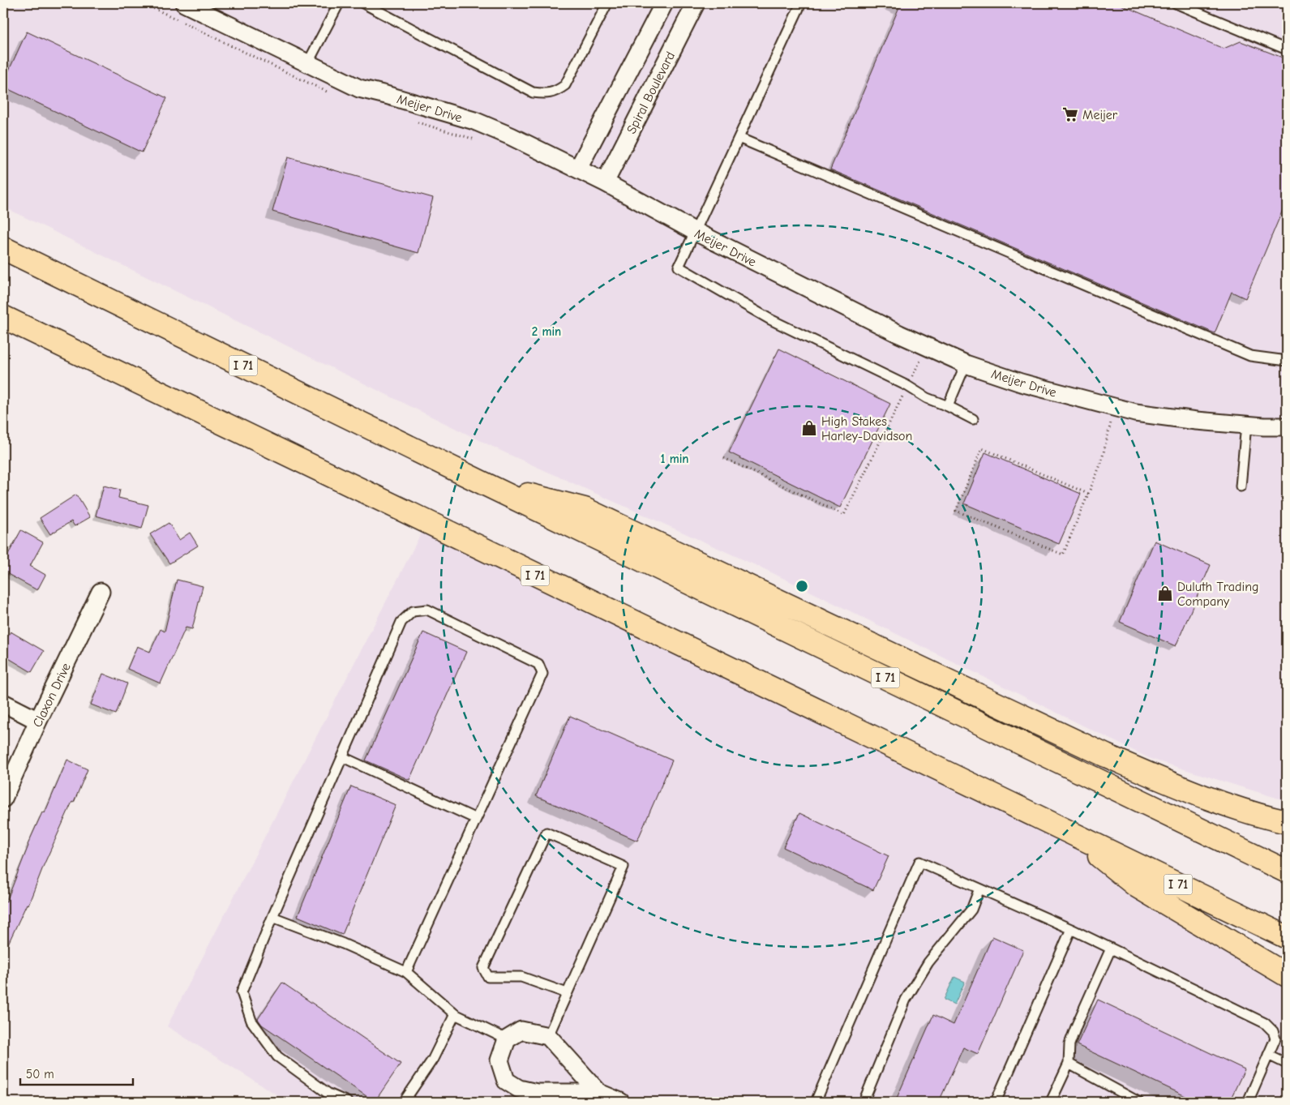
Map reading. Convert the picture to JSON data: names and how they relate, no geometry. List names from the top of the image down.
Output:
{
  "streets": {
    "highway": ["I 71"],
    "street": ["Spiral Boulevard", "Meijer Drive", "Claxon Drive"]
  },
  "crossings": [
    ["Spiral Boulevard", "Meijer Drive"]
  ],
  "places": {
    "supermarket": ["Meijer"],
    "shop": ["High Stakes Harley-Davidson", "Duluth Trading Company"]
  },
  "scale_bar": "50 m",
  "rings": ["2 min", "1 min"]
}
